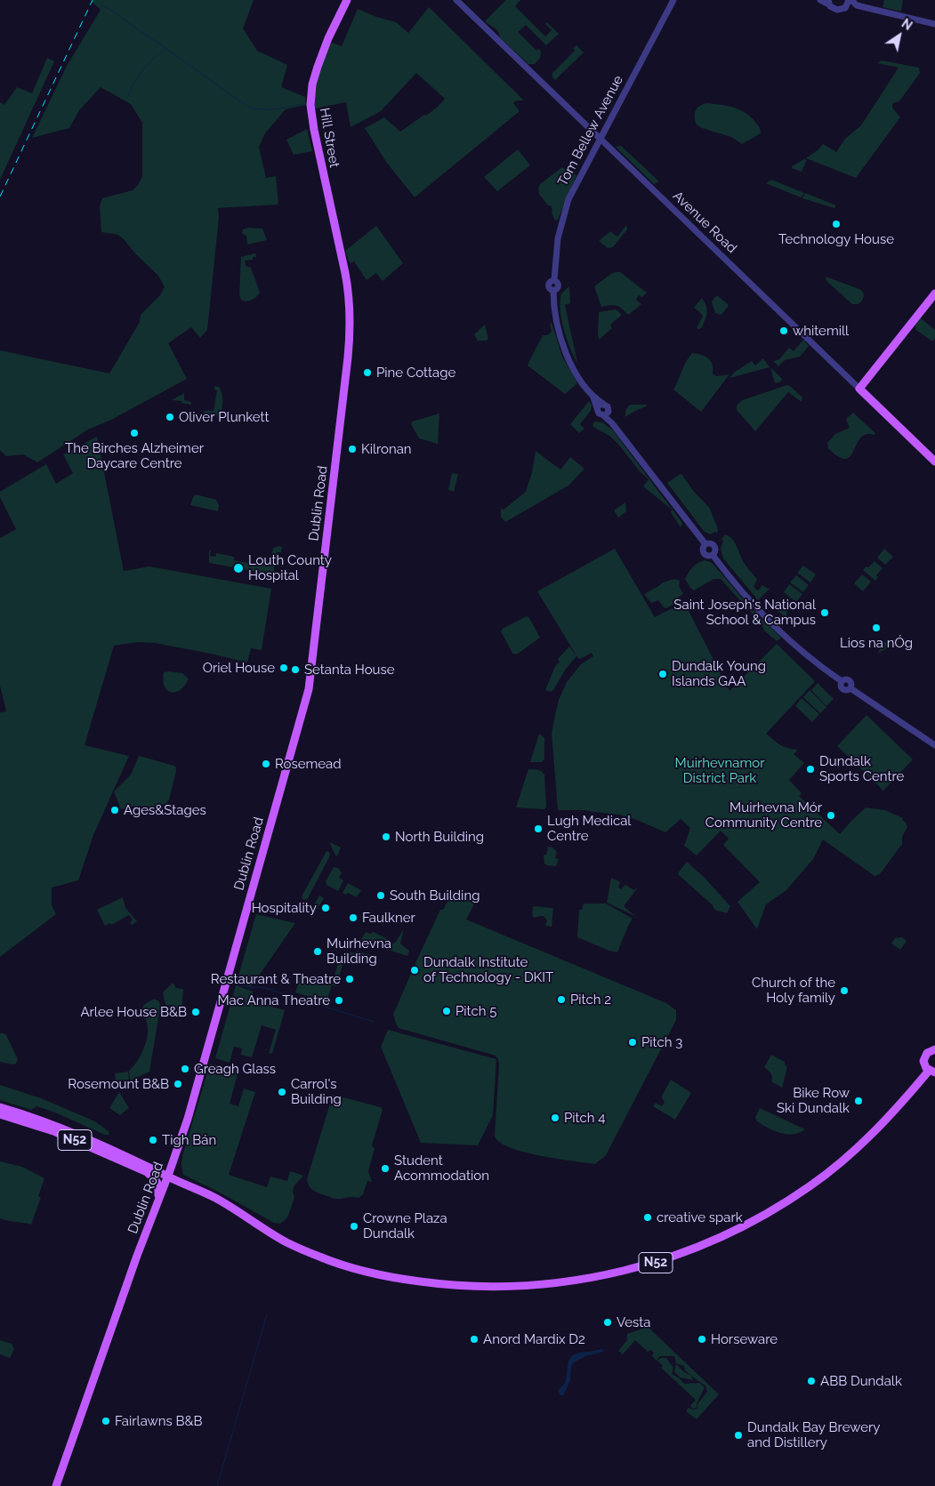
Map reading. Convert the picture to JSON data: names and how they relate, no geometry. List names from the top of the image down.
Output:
{
  "streets": {
    "main road": [
      "Hill Street",
      "Avenue Road",
      "Dublin Road",
      "N52"
    ],
    "street": ["Tom Bellew Avenue"]
  },
  "crossings": [
    ["Tom Bellew Avenue", "Avenue Road"],
    ["Hill Street", "Dublin Road"],
    ["Dublin Road", "N52"]
  ],
  "parks": ["Muirhevnamor District Park"],
  "places": [
    "Technology House",
    "whitemill",
    "Pine Cottage",
    "Oliver Plunkett",
    "The Birches Alzheimer Daycare Centre",
    "Kilronan",
    "Louth County Hospital",
    "Saint Joseph's National School & Campus",
    "Lios na nÓg",
    "Oriel House",
    "Setanta House",
    "Dundalk Young Islands GAA",
    "Rosemead",
    "Dundalk Sports Centre",
    "Ages&Stages",
    "Muirhevna Mór Community Centre",
    "Lugh Medical Centre",
    "North Building",
    "South Building",
    "Hospitality",
    "Faulkner",
    "Muirhevna Building",
    "Dundalk Institute of Technology - DKIT",
    "Restaurant & Theatre",
    "Church of the Holy family",
    "Pitch 2",
    "Mac Anna Theatre",
    "Pitch 5",
    "Arlee House B&B",
    "Pitch 3",
    "Greagh Glass",
    "Rosemount B&B",
    "Carrol's Building",
    "Bike Row Ski Dundalk",
    "Pitch 4",
    "Tigh Bán",
    "Student Acommodation",
    "creative spark",
    "Crowne Plaza Dundalk",
    "Vesta",
    "Anord Mardix D2",
    "Horseware",
    "ABB Dundalk",
    "Fairlawns B&B",
    "Dundalk Bay Brewery and Distillery"
  ],
  "north": "top right"
}
